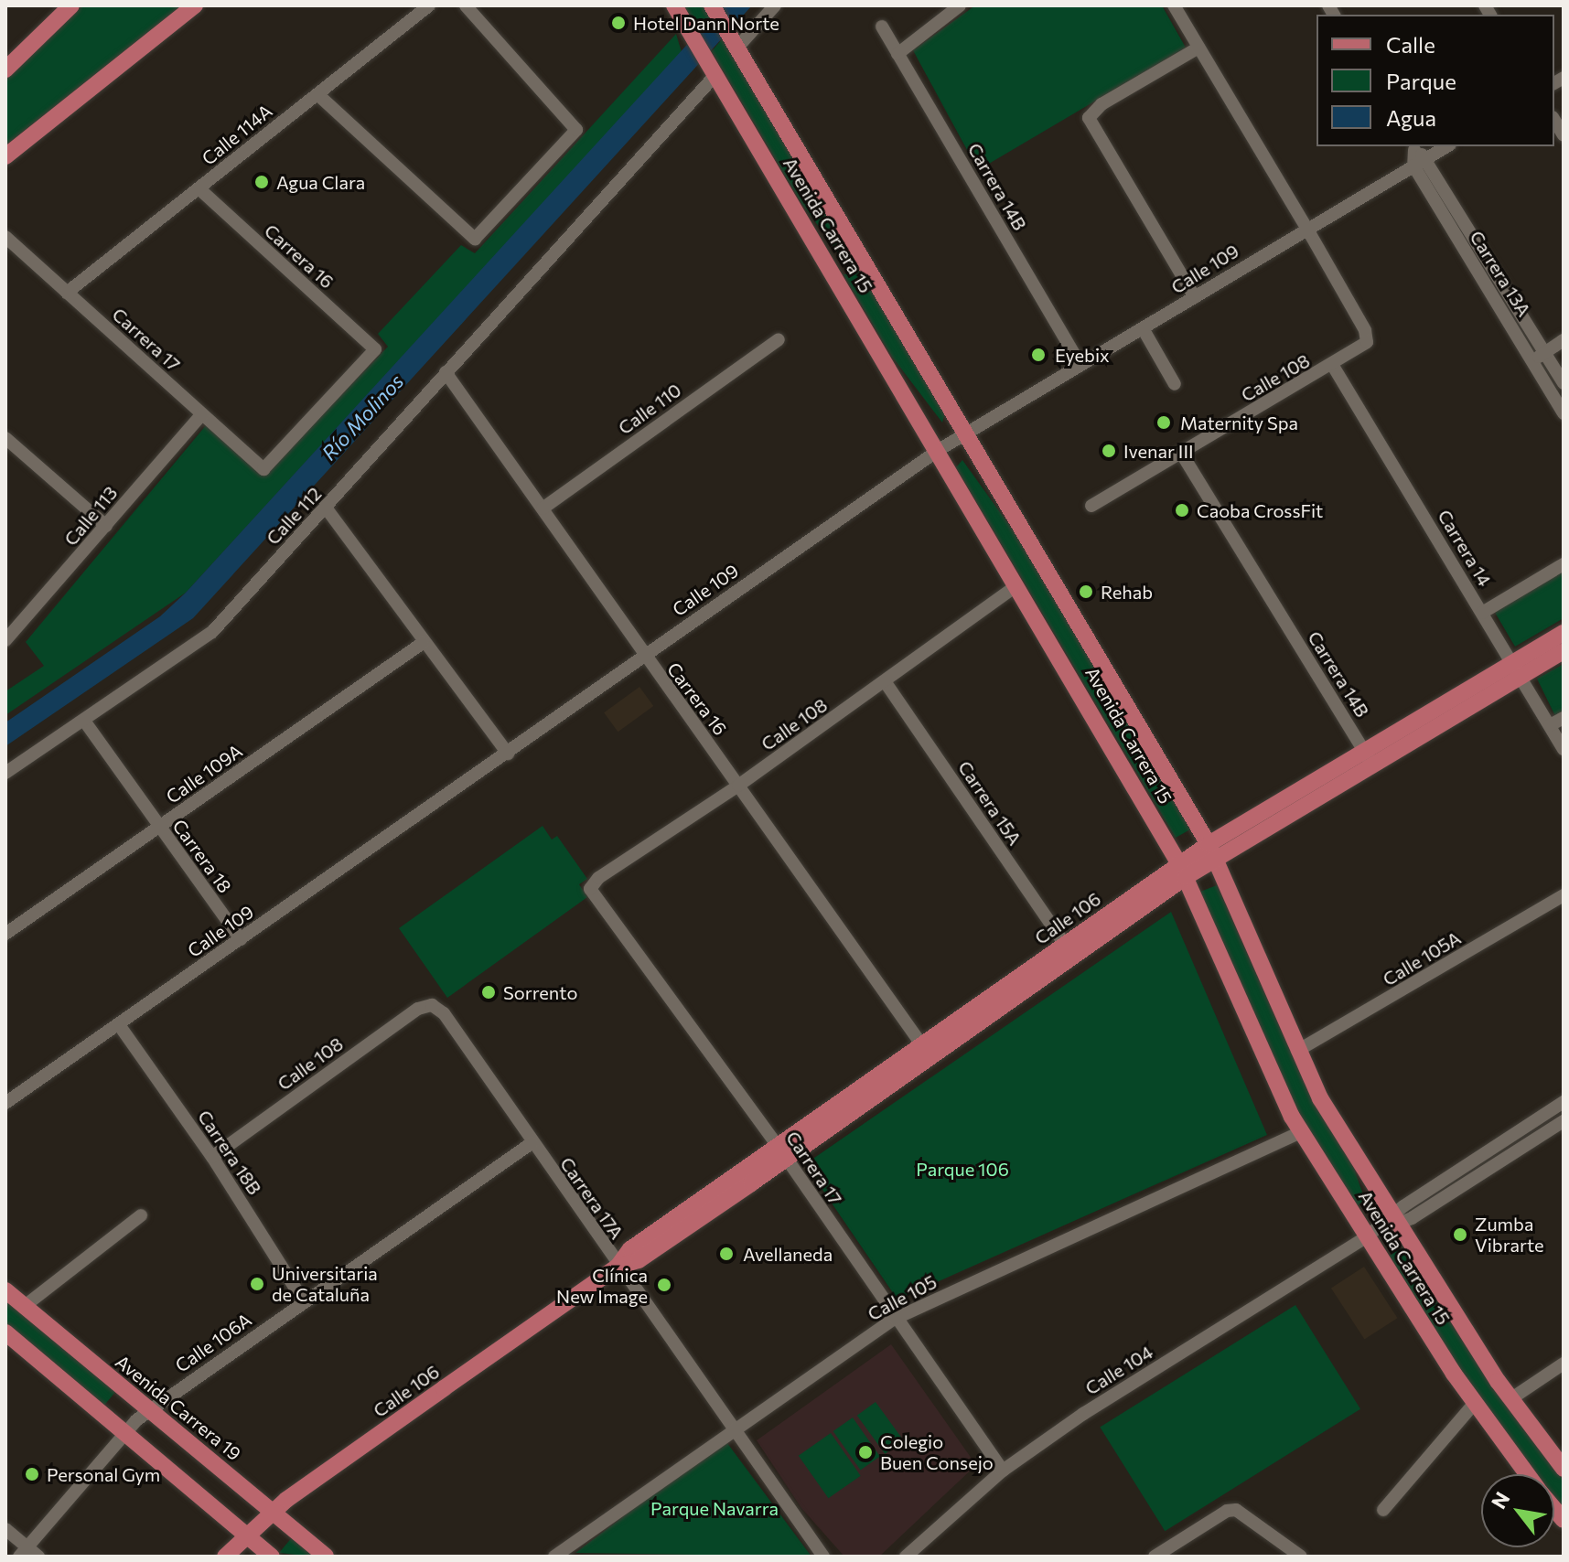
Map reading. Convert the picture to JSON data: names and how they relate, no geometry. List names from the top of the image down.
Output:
{
  "streets": {
    "main road": ["Avenida Carrera 15", "Calle 106", "Avenida Carrera 19"],
    "street": [
      "Calle 114A",
      "Carrera 14B",
      "Carrera 16",
      "Calle 109",
      "Carrera 13A",
      "Carrera 17",
      "Calle 108",
      "Calle 110",
      "Calle 113",
      "Calle 112",
      "Carrera 14",
      "Calle 109A",
      "Carrera 15A",
      "Carrera 18",
      "Calle 105A",
      "Carrera 18B",
      "Carrera 17A",
      "Calle 105",
      "Calle 106A",
      "Calle 104"
    ]
  },
  "crossings": [
    ["Calle 114A", "Carrera 16"],
    ["Calle 114A", "Carrera 17"],
    ["Carrera 14B", "Calle 109"],
    ["Carrera 14B", "Calle 108"],
    ["Carrera 14B", "Calle 106"],
    ["Avenida Carrera 15", "Calle 109"],
    ["Avenida Carrera 15", "Calle 108"],
    ["Avenida Carrera 15", "Calle 112"],
    ["Avenida Carrera 15", "Calle 106"],
    ["Avenida Carrera 15", "Calle 105A"],
    ["Avenida Carrera 15", "Calle 105"],
    ["Avenida Carrera 15", "Calle 104"],
    ["Carrera 16", "Calle 109"],
    ["Carrera 16", "Carrera 17"],
    ["Carrera 16", "Calle 108"],
    ["Carrera 16", "Calle 110"],
    ["Carrera 16", "Calle 112"],
    ["Carrera 16", "Calle 106"],
    ["Calle 109", "Carrera 13A"],
    ["Calle 109", "Calle 108"],
    ["Calle 109", "Carrera 18"],
    ["Calle 109", "Carrera 18B"],
    ["Carrera 17", "Calle 108"],
    ["Carrera 17", "Calle 113"],
    ["Carrera 17", "Calle 106"],
    ["Carrera 17", "Calle 105"],
    ["Carrera 17", "Calle 104"],
    ["Calle 108", "Carrera 14"],
    ["Calle 108", "Carrera 15A"],
    ["Calle 108", "Carrera 18B"],
    ["Calle 108", "Carrera 17A"],
    ["Calle 112", "Carrera 18"],
    ["Carrera 14", "Calle 106"],
    ["Calle 109A", "Carrera 18"],
    ["Carrera 15A", "Calle 106"],
    ["Calle 106", "Carrera 17A"],
    ["Calle 106", "Avenida Carrera 19"],
    ["Carrera 18B", "Calle 106A"],
    ["Carrera 17A", "Calle 105"],
    ["Carrera 17A", "Calle 106A"],
    ["Calle 106A", "Avenida Carrera 19"]
  ],
  "water": ["Río Molinos"],
  "parks": ["Parque 106", "Parque Navarra"],
  "places": [
    "Hotel Dann Norte",
    "Agua Clara",
    "Eyebix",
    "Maternity Spa",
    "Ivenar III",
    "Caoba CrossFit",
    "Rehab",
    "Sorrento",
    "Zumba Vibrarte",
    "Avellaneda",
    "Universitaria de Cataluña",
    "Clínica New Image",
    "Colegio Buen Consejo",
    "Personal Gym"
  ],
  "legend": ["Calle", "Parque", "Agua"],
  "north": "top left"
}
